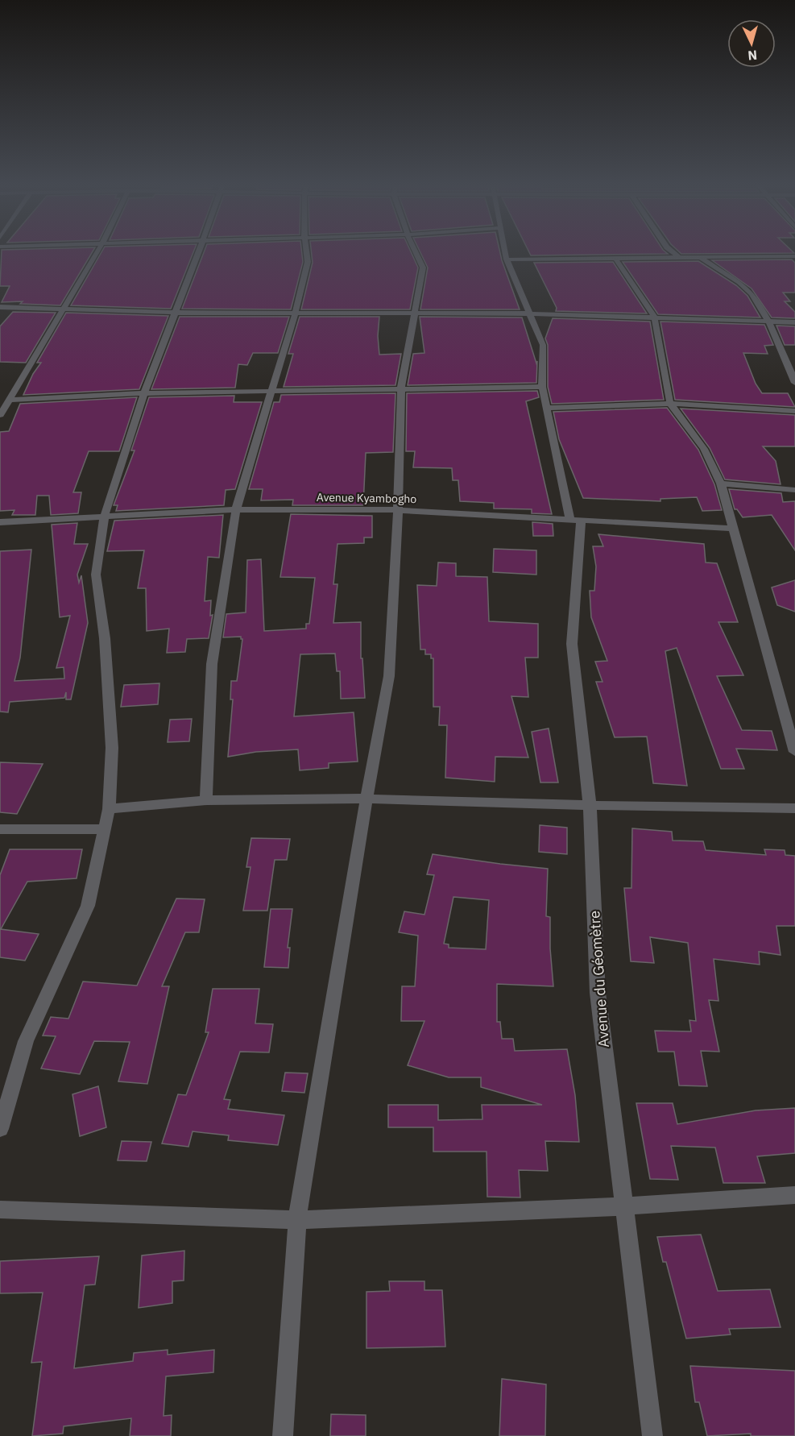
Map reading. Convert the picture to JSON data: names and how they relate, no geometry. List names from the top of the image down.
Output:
{
  "streets": {
    "street": ["Avenue Kyambogho", "Avenue du Géomètre"]
  },
  "crossings": [
    ["Avenue Kyambogho", "Avenue du Géomètre"]
  ],
  "north": "bottom"
}
